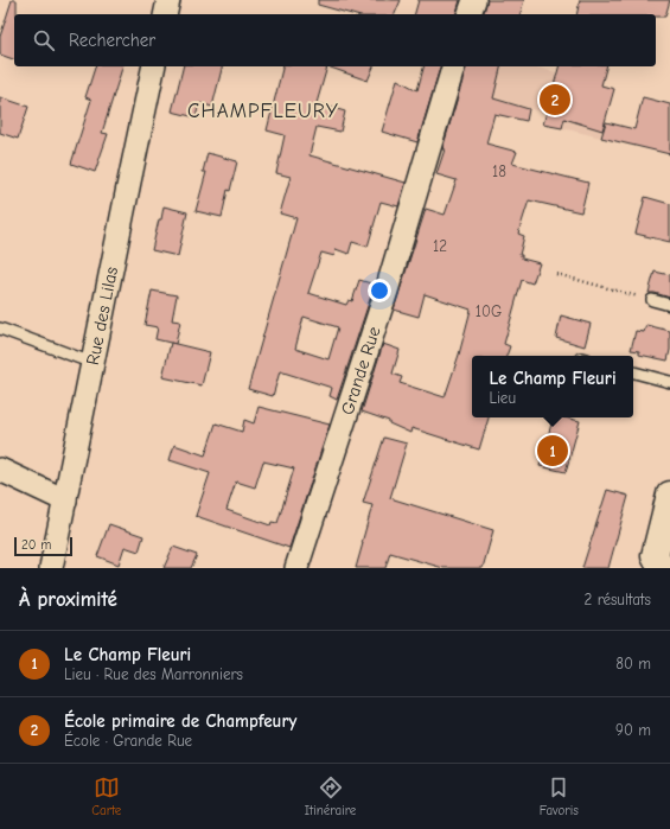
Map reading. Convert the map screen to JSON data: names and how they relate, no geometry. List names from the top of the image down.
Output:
{
  "streets": {
    "street": ["Rue des Lilas", "Grande Rue"]
  },
  "districts": ["CHAMPFLEURY"],
  "house_numbers": ["18", "12", "10G"],
  "scale_bar": "20 m",
  "page": {
    "search": "Rechercher",
    "pins": ["2", "1"],
    "popup": ["Le Champ Fleuri", "Lieu"],
    "scale": "20 m",
    "heading": ["À proximité", "2 résultats"],
    "list": [
      {
        "mark": "1",
        "name": "Le Champ Fleuri",
        "note": "Lieu · Rue des Marronniers",
        "value": "80 m"
      },
      {
        "mark": "2",
        "name": "École primaire de Champfeury",
        "note": "École · Grande Rue",
        "value": "90 m"
      }
    ],
    "nav": ["Carte", "Itinéraire", "Favoris"]
  }
}
